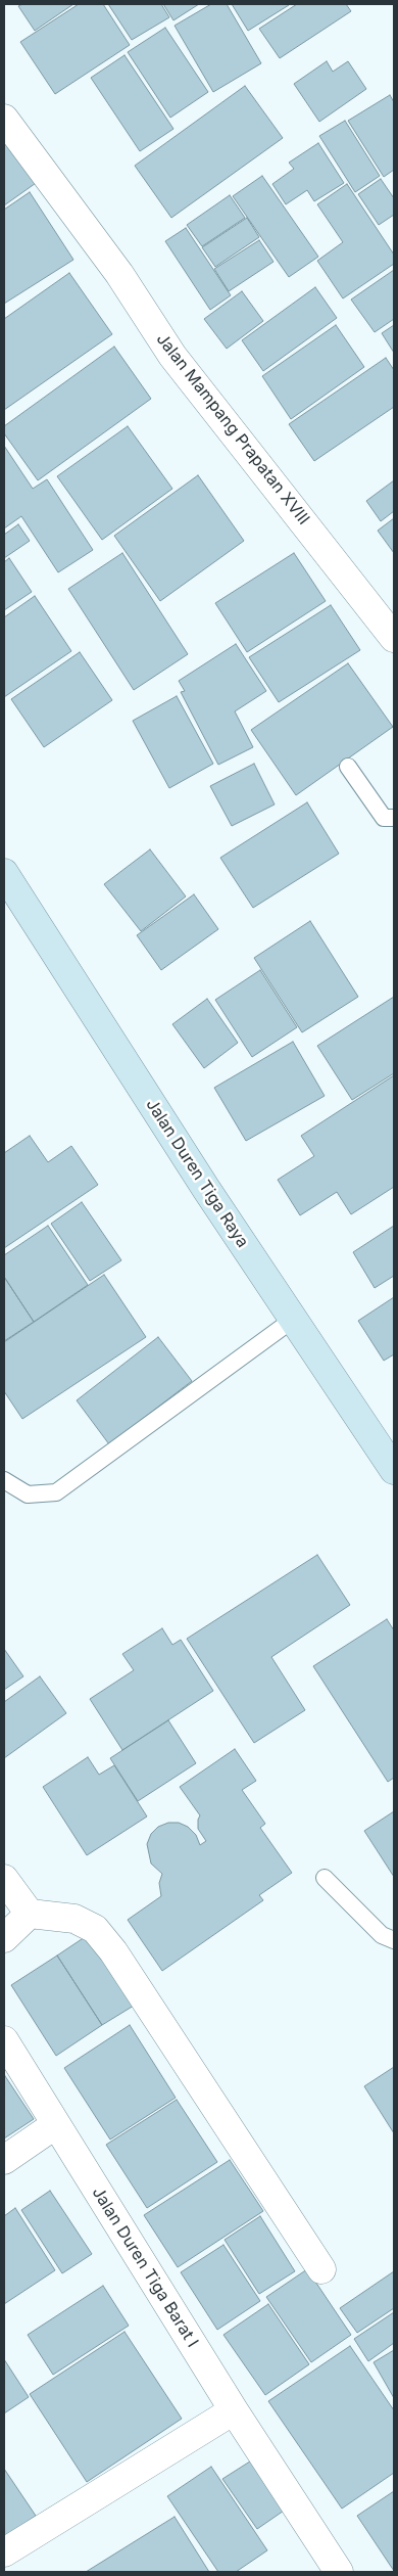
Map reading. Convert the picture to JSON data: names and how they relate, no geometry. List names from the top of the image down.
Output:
{
  "streets": {
    "main road": ["Jalan Duren Tiga Raya"],
    "street": ["Jalan Mampang Prapatan XVIII", "Jalan Duren Tiga Barat I"]
  }
}
